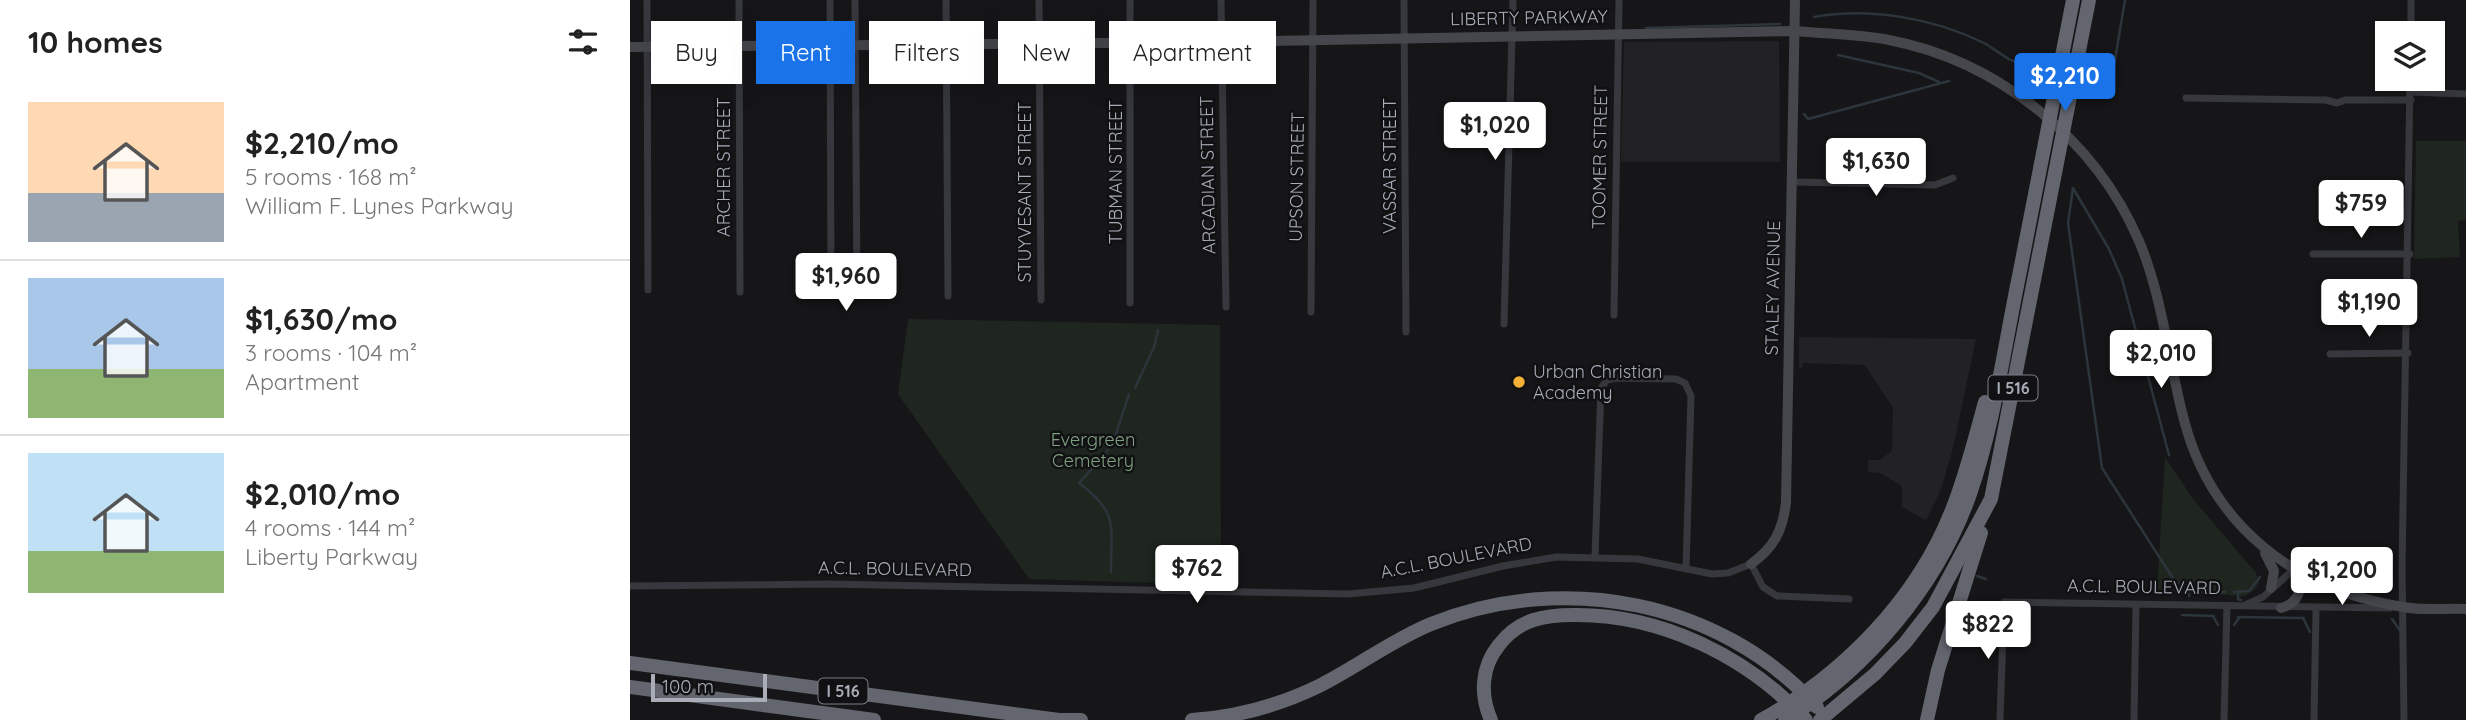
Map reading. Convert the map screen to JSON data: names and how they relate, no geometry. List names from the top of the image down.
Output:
{
  "streets": {
    "highway": ["I 516"],
    "street": [
      "LIBERTY PARKWAY",
      "TOOMER STREET",
      "VASSAR STREET",
      "ARCHER STREET",
      "TUBMAN STREET",
      "ARCADIAN STREET",
      "UPSON STREET",
      "STUYVESANT STREET",
      "STALEY AVENUE",
      "A.C.L. BOULEVARD"
    ]
  },
  "crossings": [
    ["LIBERTY PARKWAY", "TOOMER STREET"],
    ["LIBERTY PARKWAY", "VASSAR STREET"],
    ["LIBERTY PARKWAY", "UPSON STREET"],
    ["LIBERTY PARKWAY", "STALEY AVENUE"],
    ["LIBERTY PARKWAY", "A.C.L. BOULEVARD"],
    ["STALEY AVENUE", "A.C.L. BOULEVARD"]
  ],
  "parks": ["Evergreen Cemetery"],
  "places": ["Urban Christian Academy"],
  "scale_bar": "100 m",
  "page": {
    "heading": "10 homes",
    "chip": [
      "Buy",
      "Rent",
      "Filters",
      "New",
      "Apartment"
    ],
    "price": [
      "$2,210",
      "$1,020",
      "$1,630",
      "$759",
      "$1,960",
      "$1,190",
      "$2,010",
      "$762",
      "$1,200",
      "$822"
    ],
    "list": [
      {
        "name": "$2,210/mo",
        "note": "5 rooms · 168 m² · William F. Lynes Parkway"
      },
      {
        "name": "$1,630/mo",
        "note": "3 rooms · 104 m² · Apartment"
      },
      {
        "name": "$2,010/mo",
        "note": "4 rooms · 144 m² · Liberty Parkway"
      }
    ],
    "scale": "100 m"
  }
}
